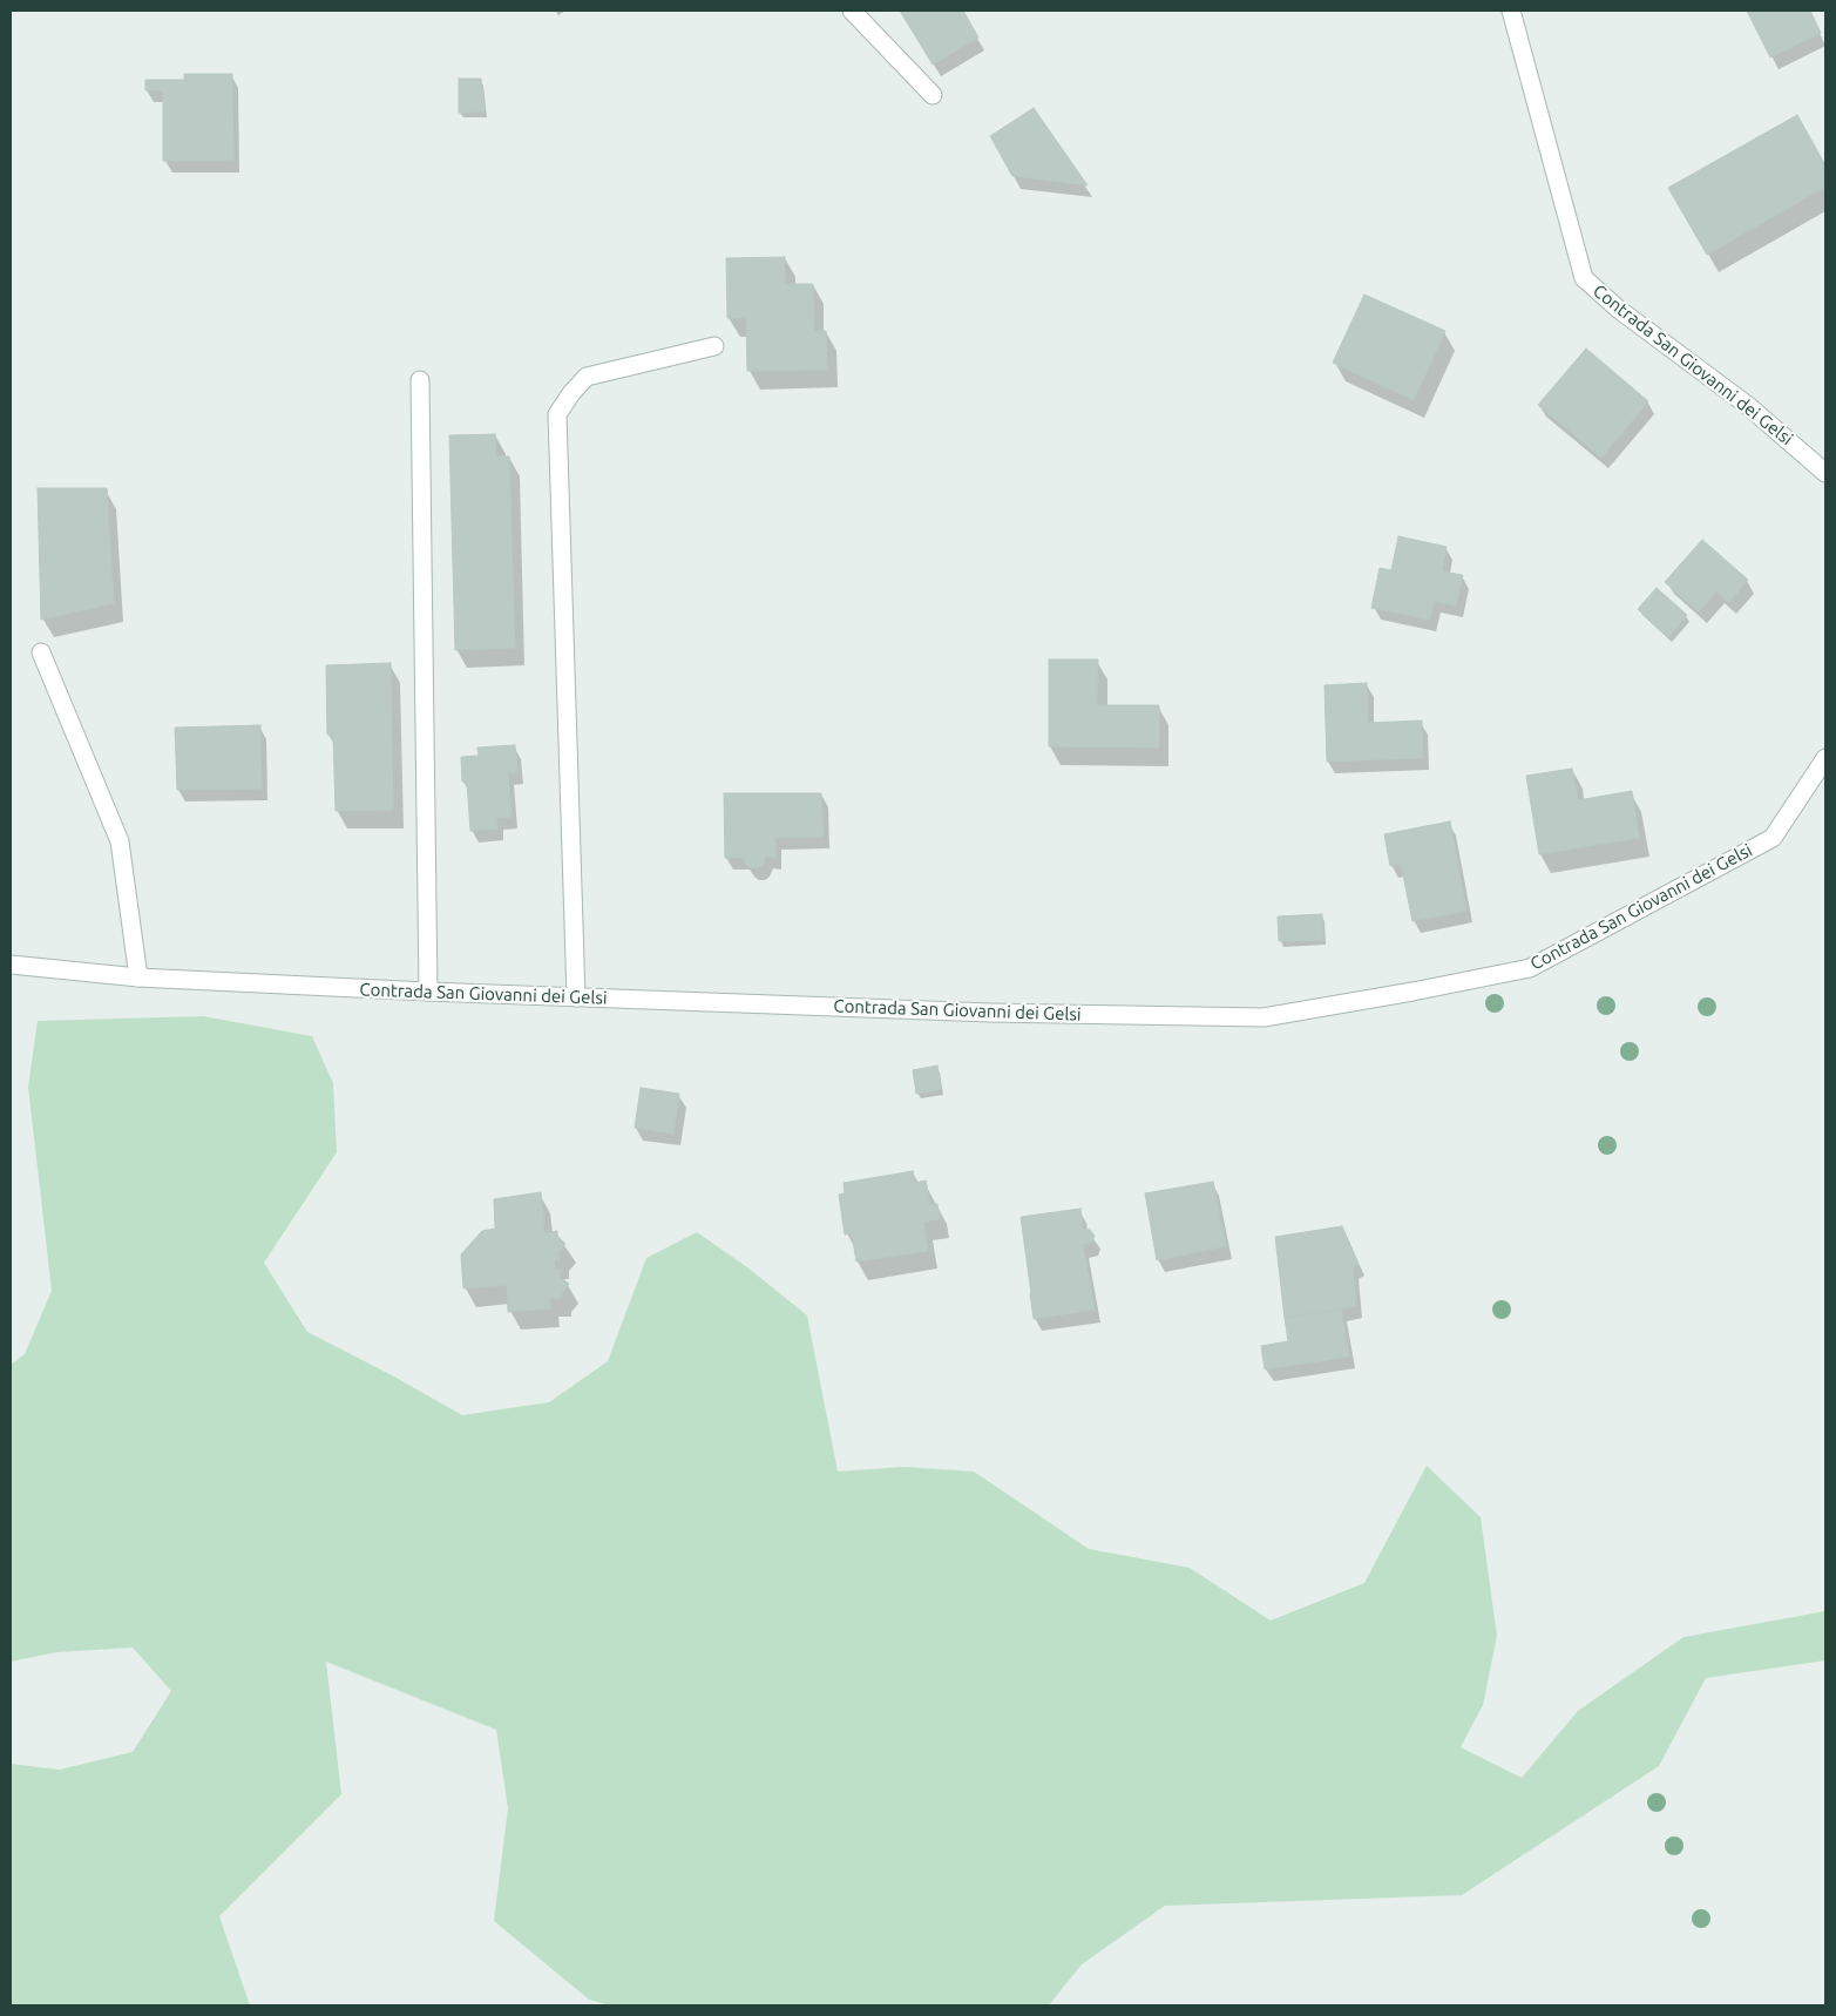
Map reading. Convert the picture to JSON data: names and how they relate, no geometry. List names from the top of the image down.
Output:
{
  "streets": {
    "street": ["Contrada San Giovanni dei Gelsi"]
  }
}
